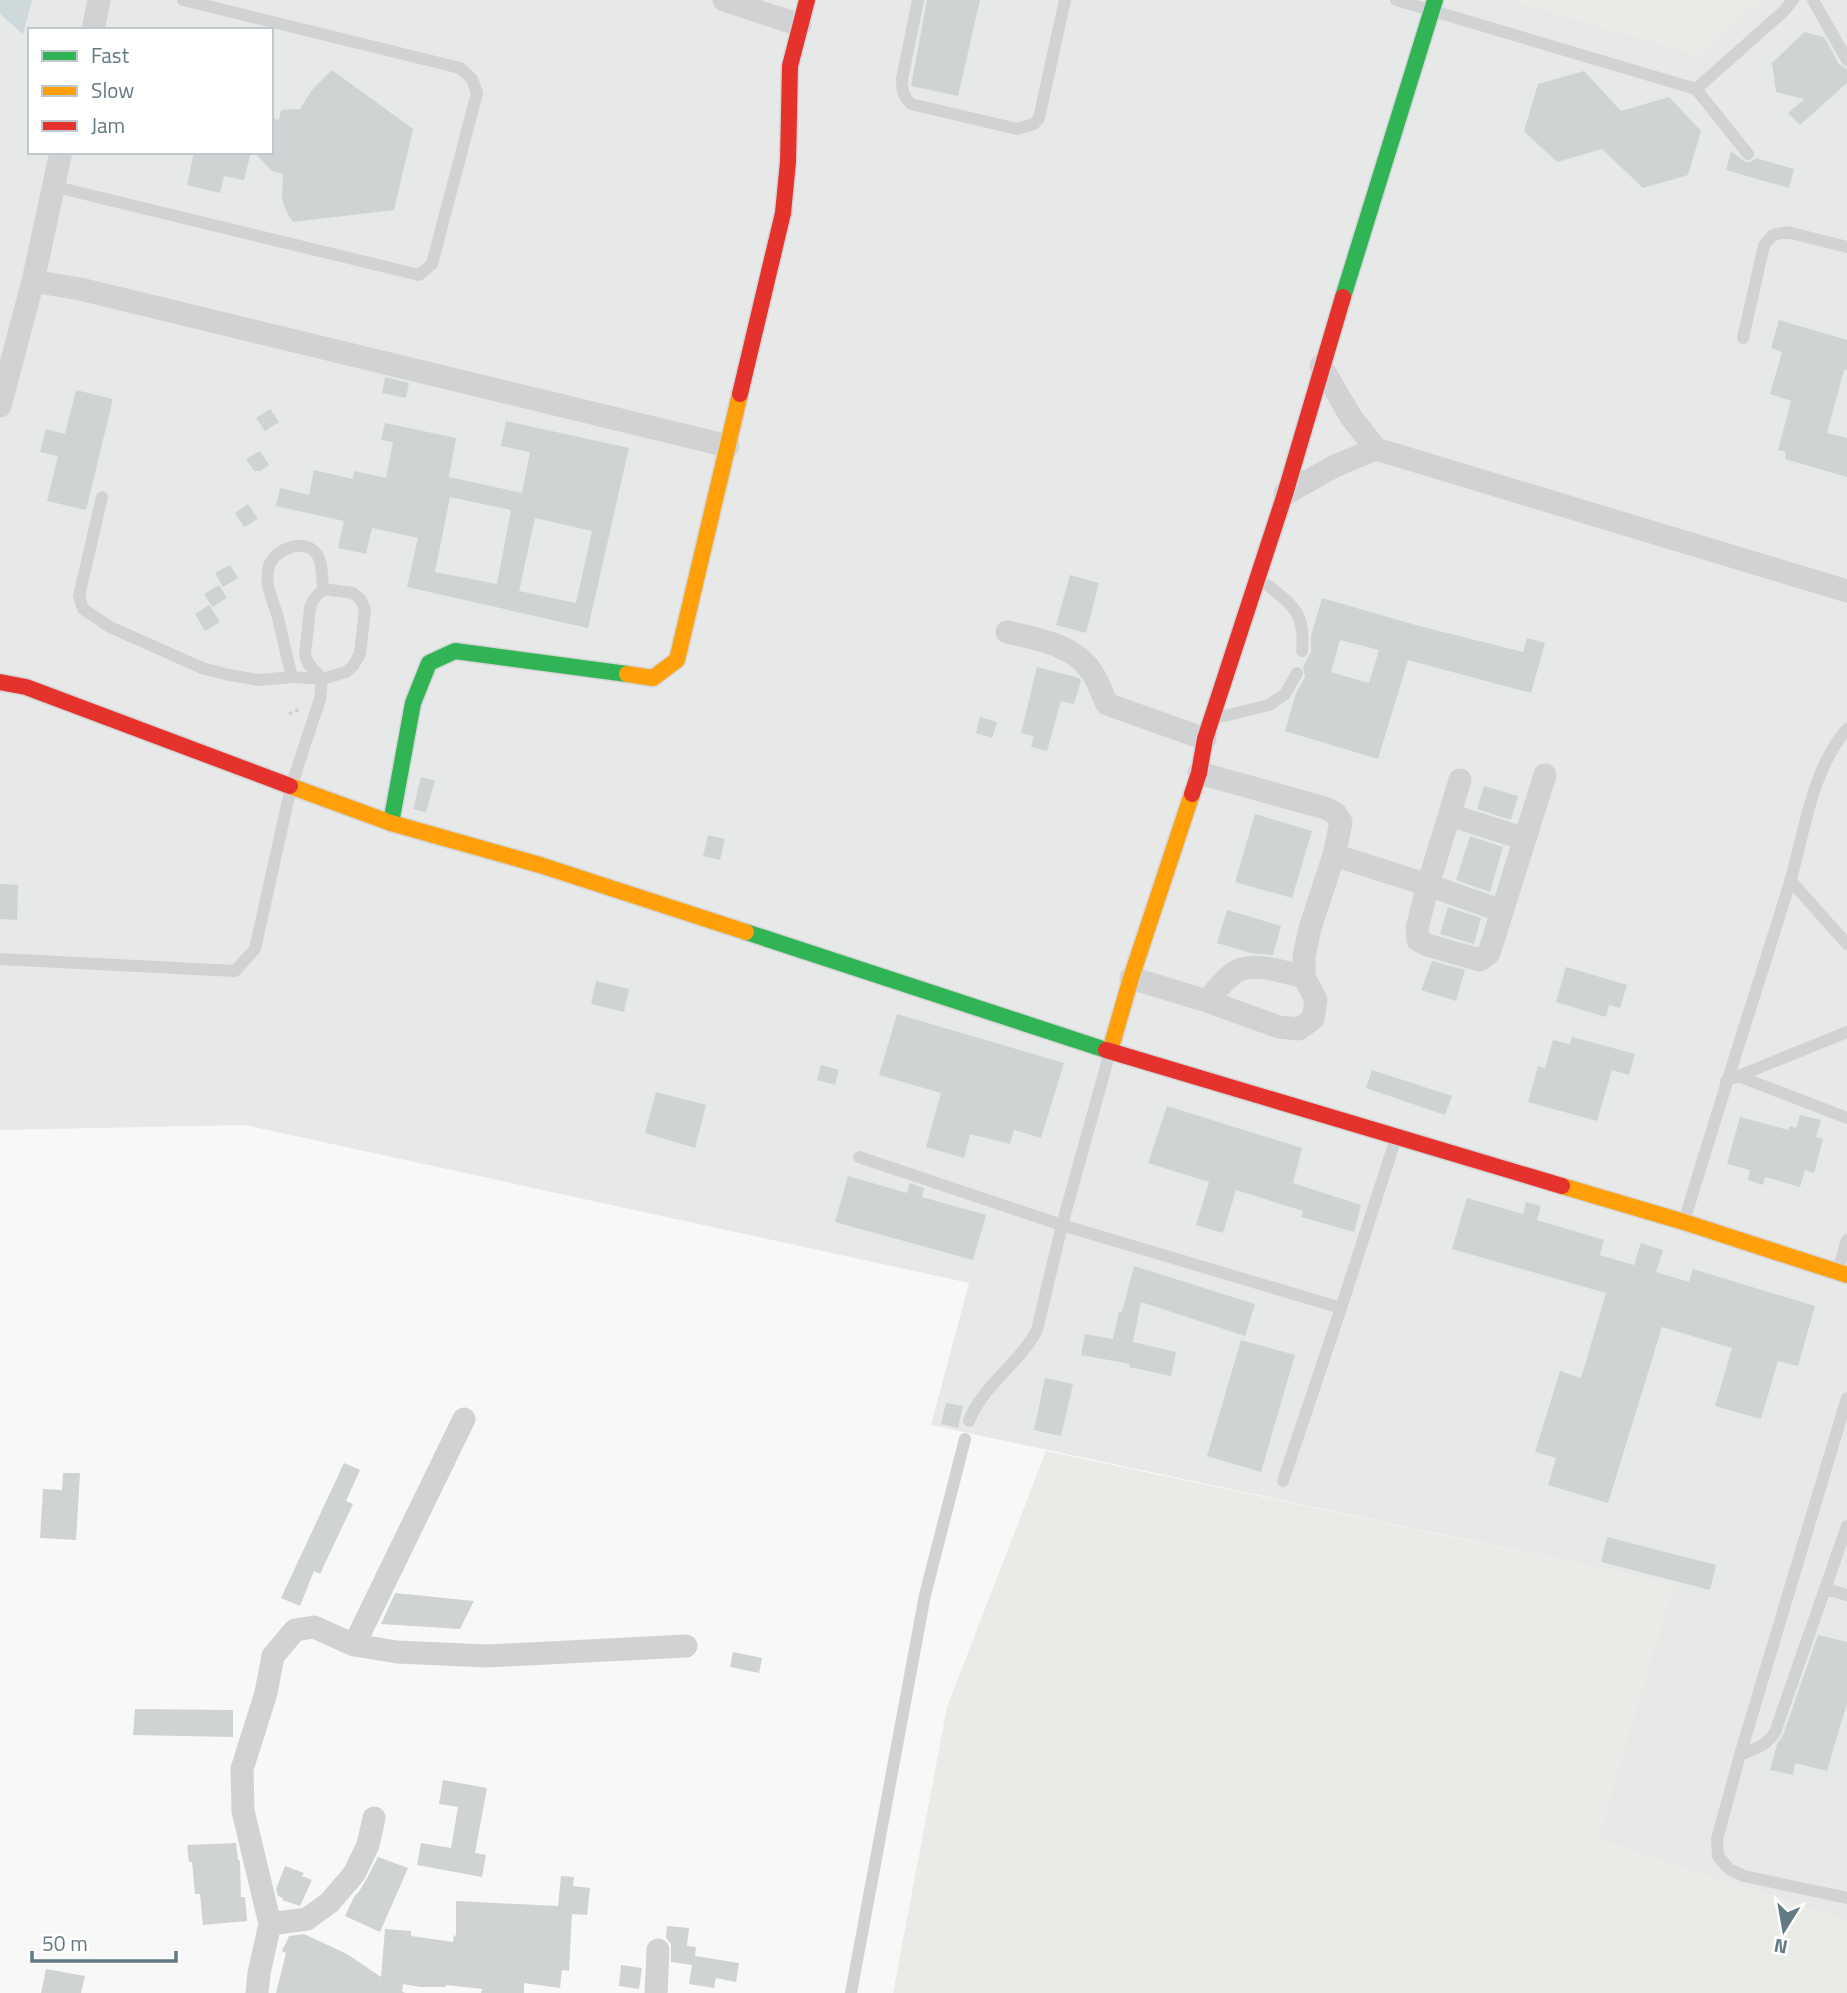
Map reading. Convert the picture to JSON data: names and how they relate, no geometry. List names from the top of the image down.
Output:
{
  "legend": ["Fast", "Slow", "Jam"],
  "scale_bar": "50 m",
  "north": "bottom"
}
